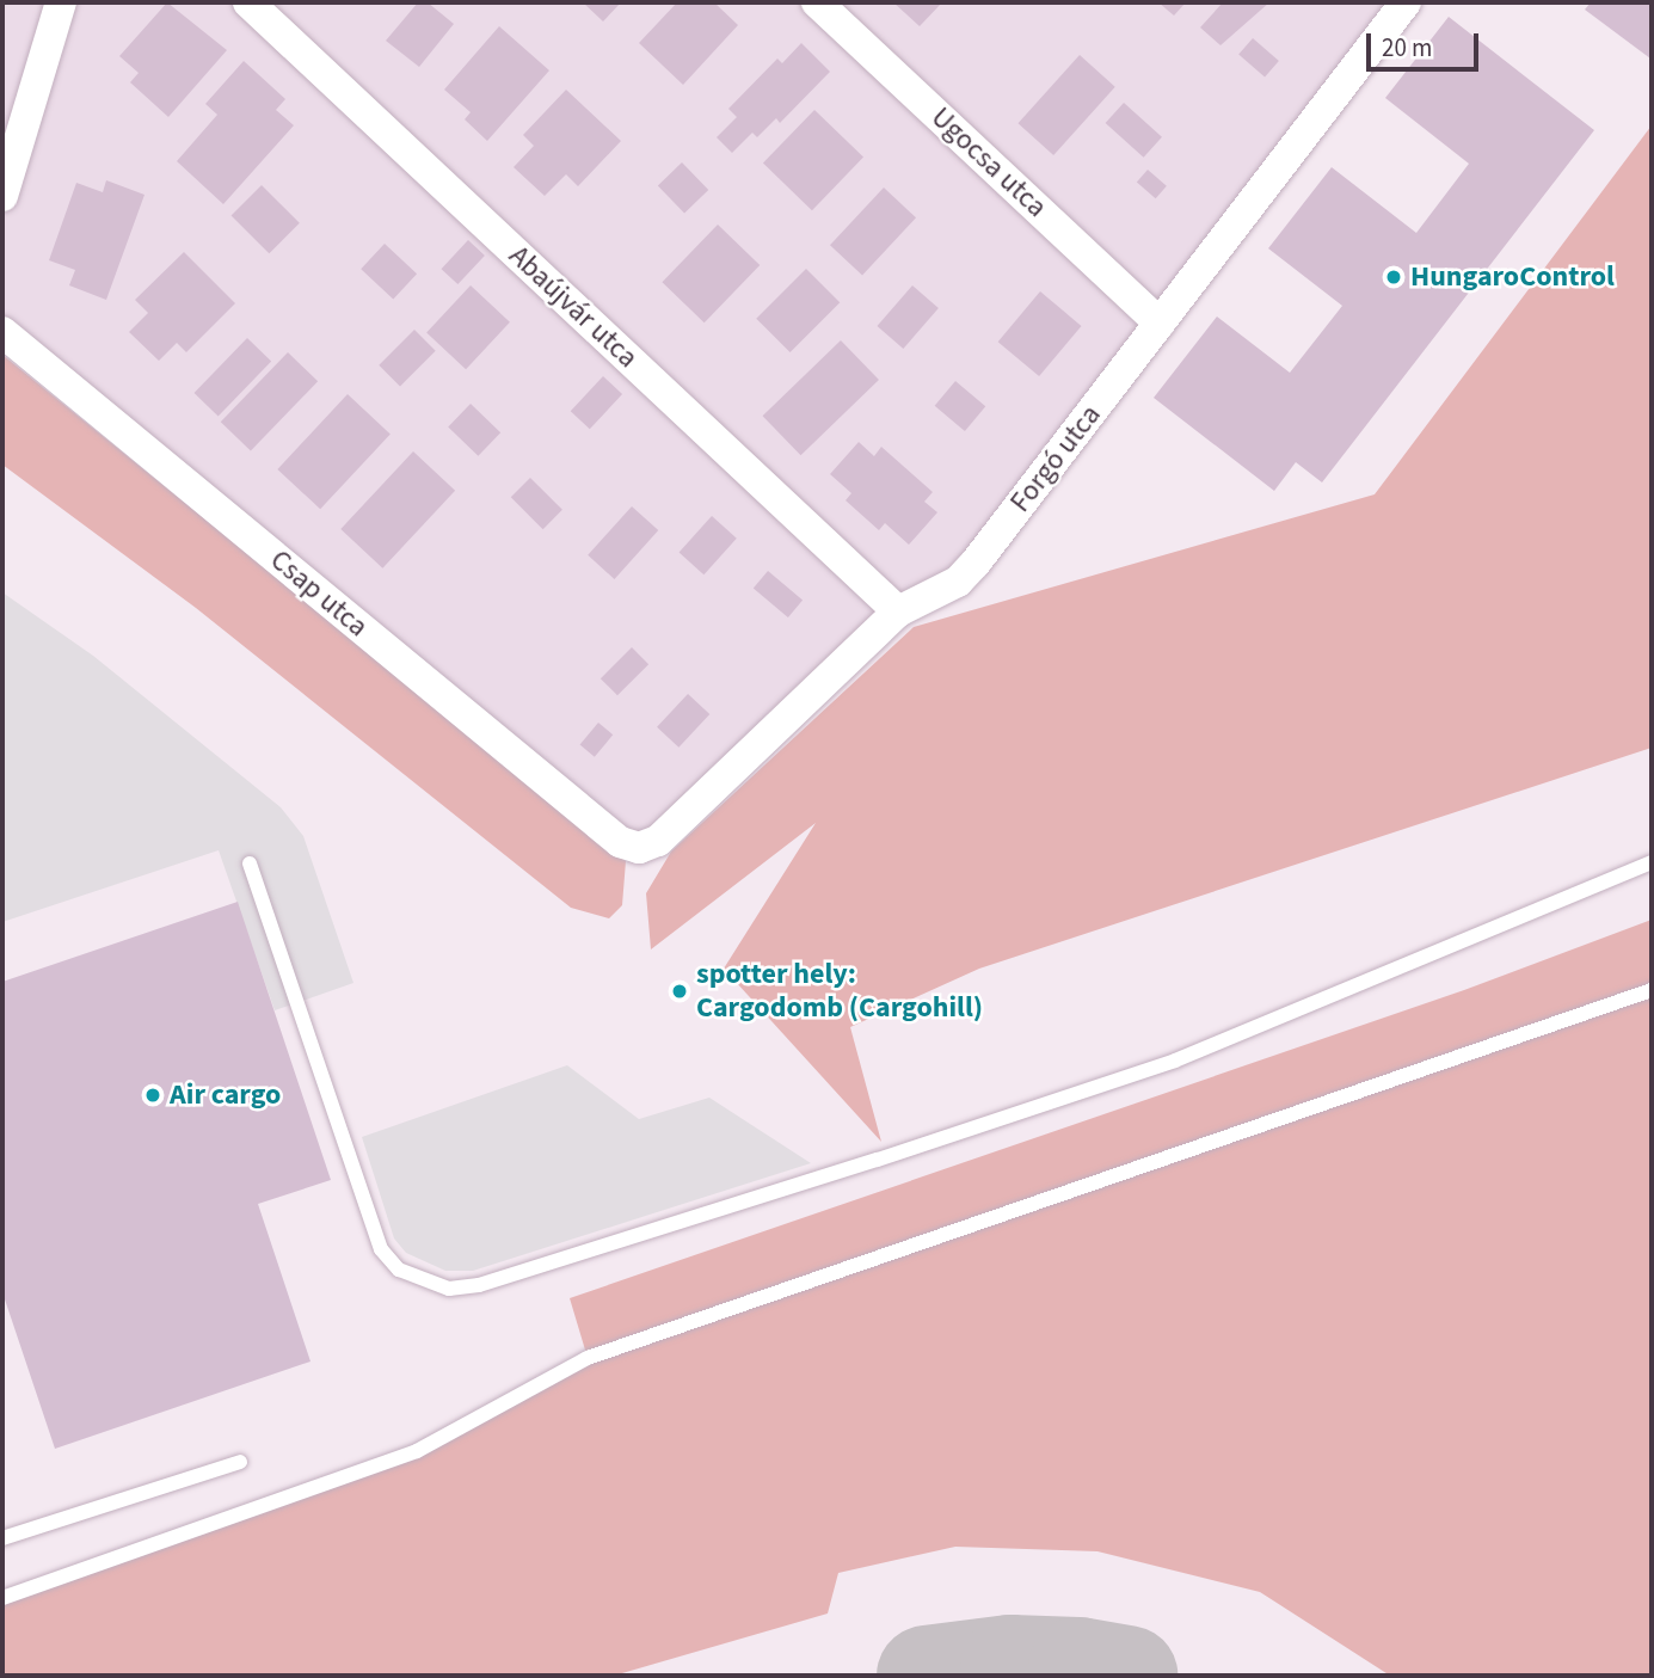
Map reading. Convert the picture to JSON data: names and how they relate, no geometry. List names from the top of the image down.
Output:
{
  "streets": {
    "street": [
      "Ugocsa utca",
      "Abaújvár utca",
      "Forgó utca",
      "Csap utca"
    ]
  },
  "crossings": [
    ["Ugocsa utca", "Forgó utca"],
    ["Abaújvár utca", "Forgó utca"],
    ["Forgó utca", "Csap utca"]
  ],
  "places": ["HungaroControl", "spotter hely: Cargodomb (Cargohill)", "Air cargo"],
  "scale_bar": "20 m"
}
